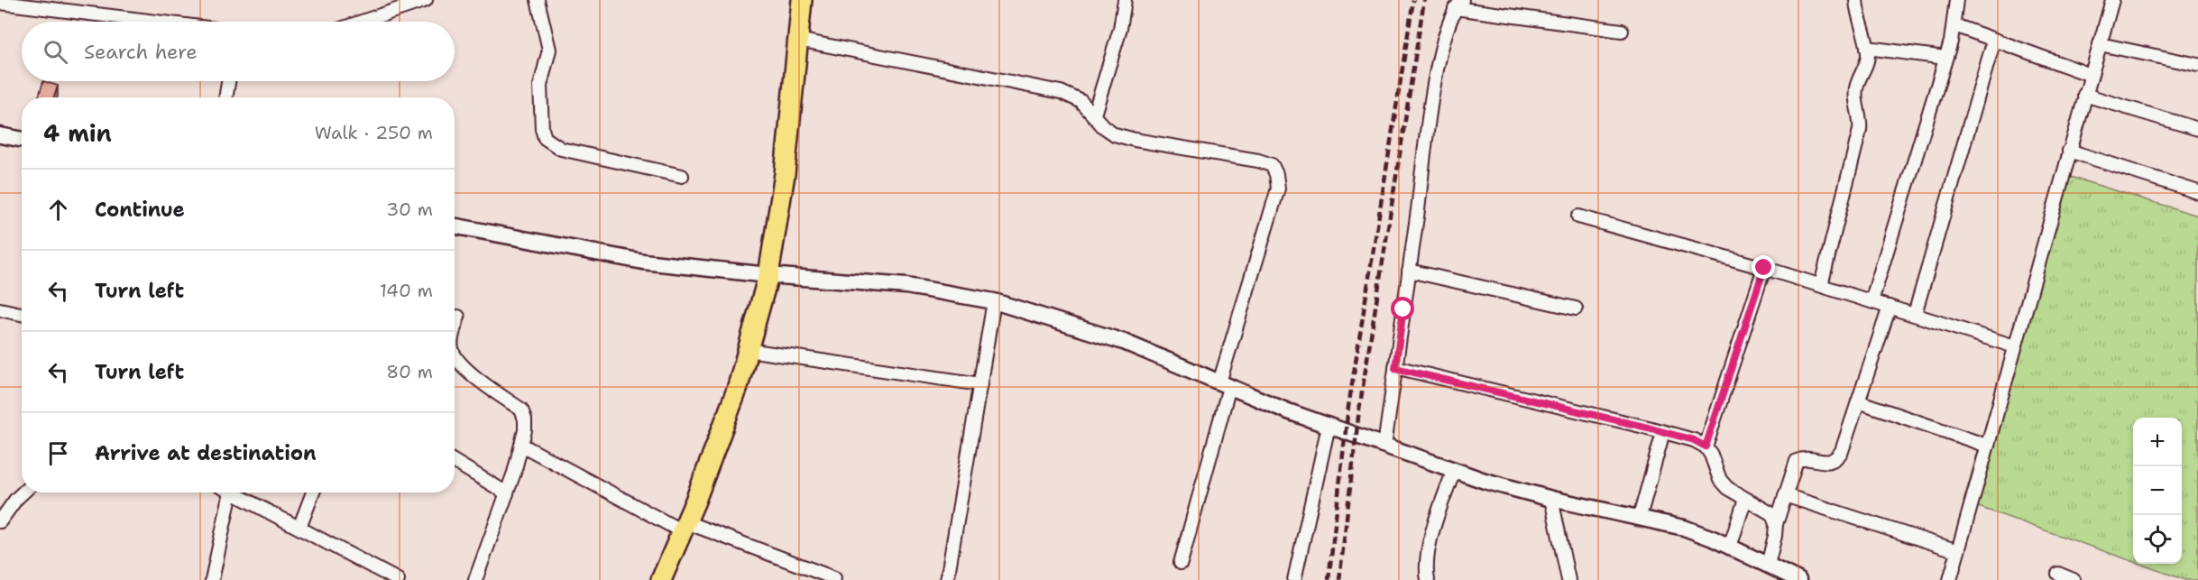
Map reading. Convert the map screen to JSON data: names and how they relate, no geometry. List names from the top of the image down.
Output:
{
  "page": {
    "search": "Search here",
    "heading": ["4 min", "Walk · 250 m"],
    "list": [
      ["Continue", "30 m"],
      ["Turn left", "140 m"],
      ["Turn left", "80 m"],
      "Arrive at destination"
    ],
    "map_buttons": ["+", "−"]
  }
}
